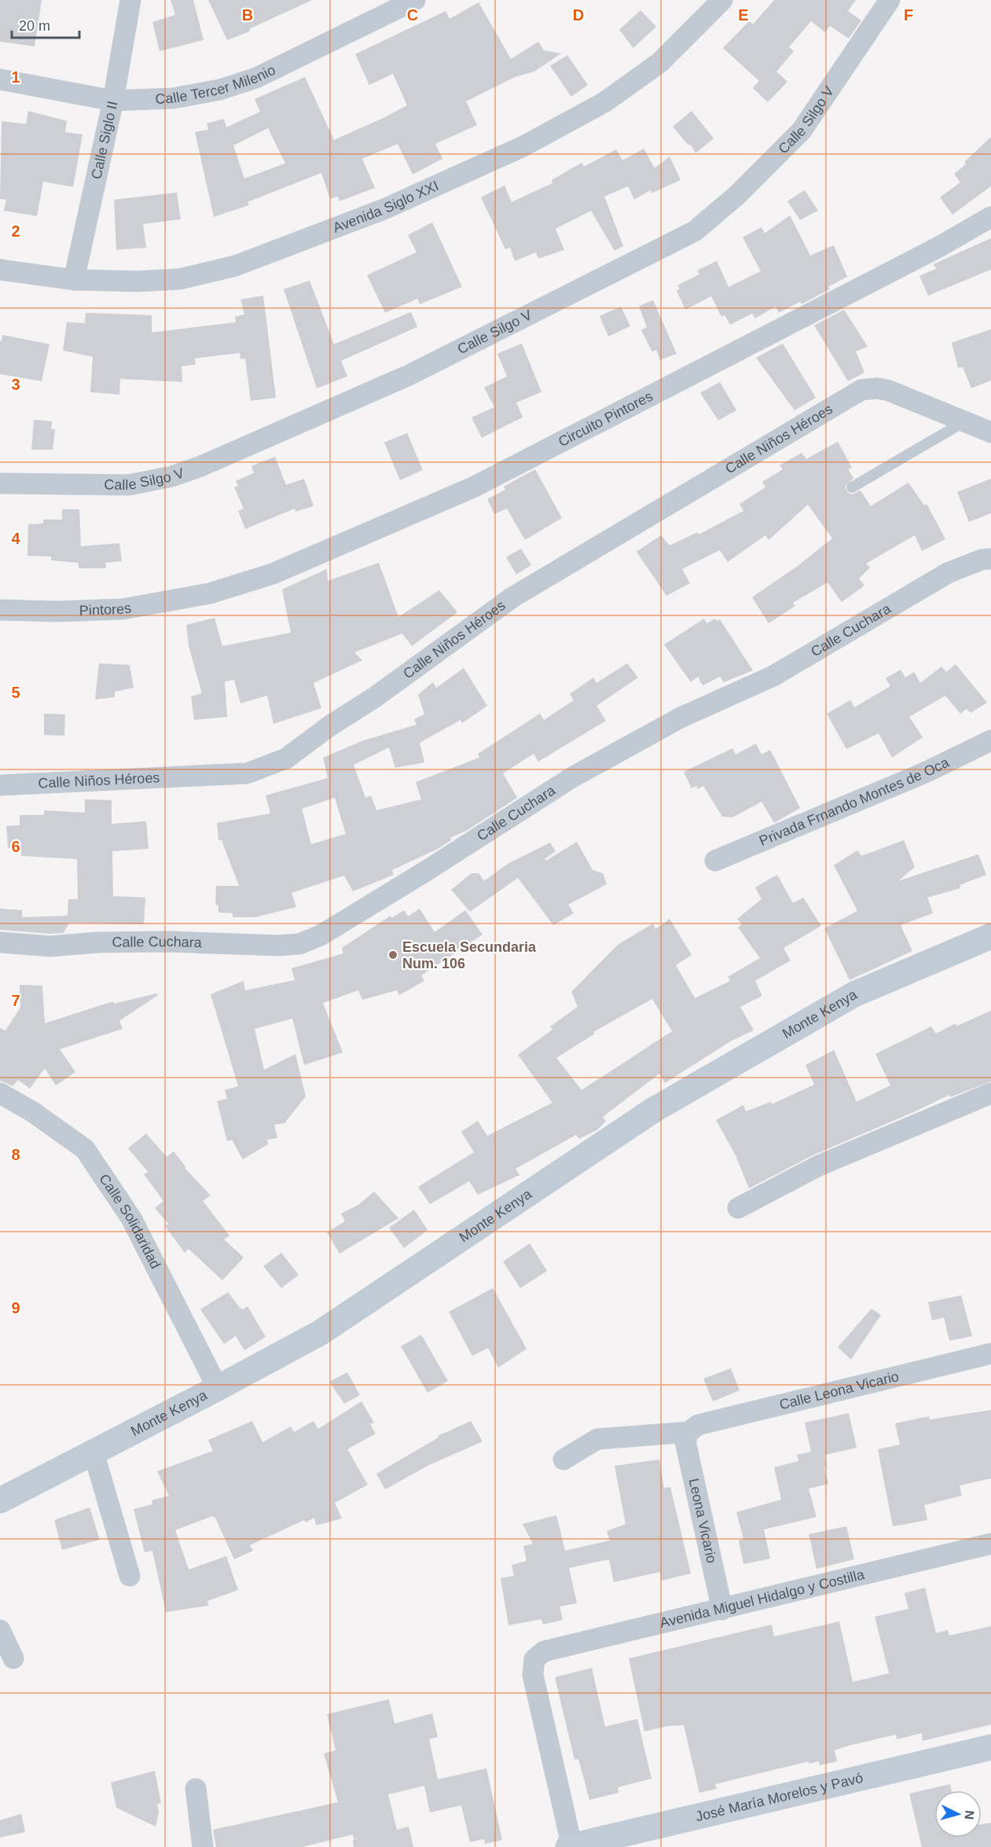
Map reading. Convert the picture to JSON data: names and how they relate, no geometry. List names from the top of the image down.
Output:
{
  "streets": {
    "main road": ["Monte Kenya", "José María Morelos y Pavó"],
    "street": [
      "Calle Tercer Milenio",
      "Calle Silgo V",
      "Calle Siglo II",
      "Avenida Siglo XXI",
      "Circuito Pintores",
      "Calle Niños Héroes",
      "Pintores",
      "Calle Cuchara",
      "Privada Frnando Montes de Oca",
      "Calle Solidaridad",
      "Calle Leona Vicario",
      "Leona Vicario",
      "Avenida Miguel Hidalgo y Costilla"
    ]
  },
  "crossings": [
    ["Calle Tercer Milenio", "Calle Siglo II"],
    ["Calle Siglo II", "Avenida Siglo XXI"],
    ["Circuito Pintores", "Pintores"],
    ["Monte Kenya", "Calle Solidaridad"],
    ["Calle Leona Vicario", "Leona Vicario"],
    ["Leona Vicario", "Avenida Miguel Hidalgo y Costilla"],
    ["Avenida Miguel Hidalgo y Costilla", "José María Morelos y Pavó"]
  ],
  "places": ["Escuela Secundaria Num. 106"],
  "scale_bar": "20 m",
  "north": "right",
  "grid": {
    "columns": [
      "B",
      "C",
      "D",
      "E",
      "F"
    ],
    "rows": [
      "1",
      "2",
      "3",
      "4",
      "5",
      "6",
      "7",
      "8",
      "9"
    ]
  }
}
